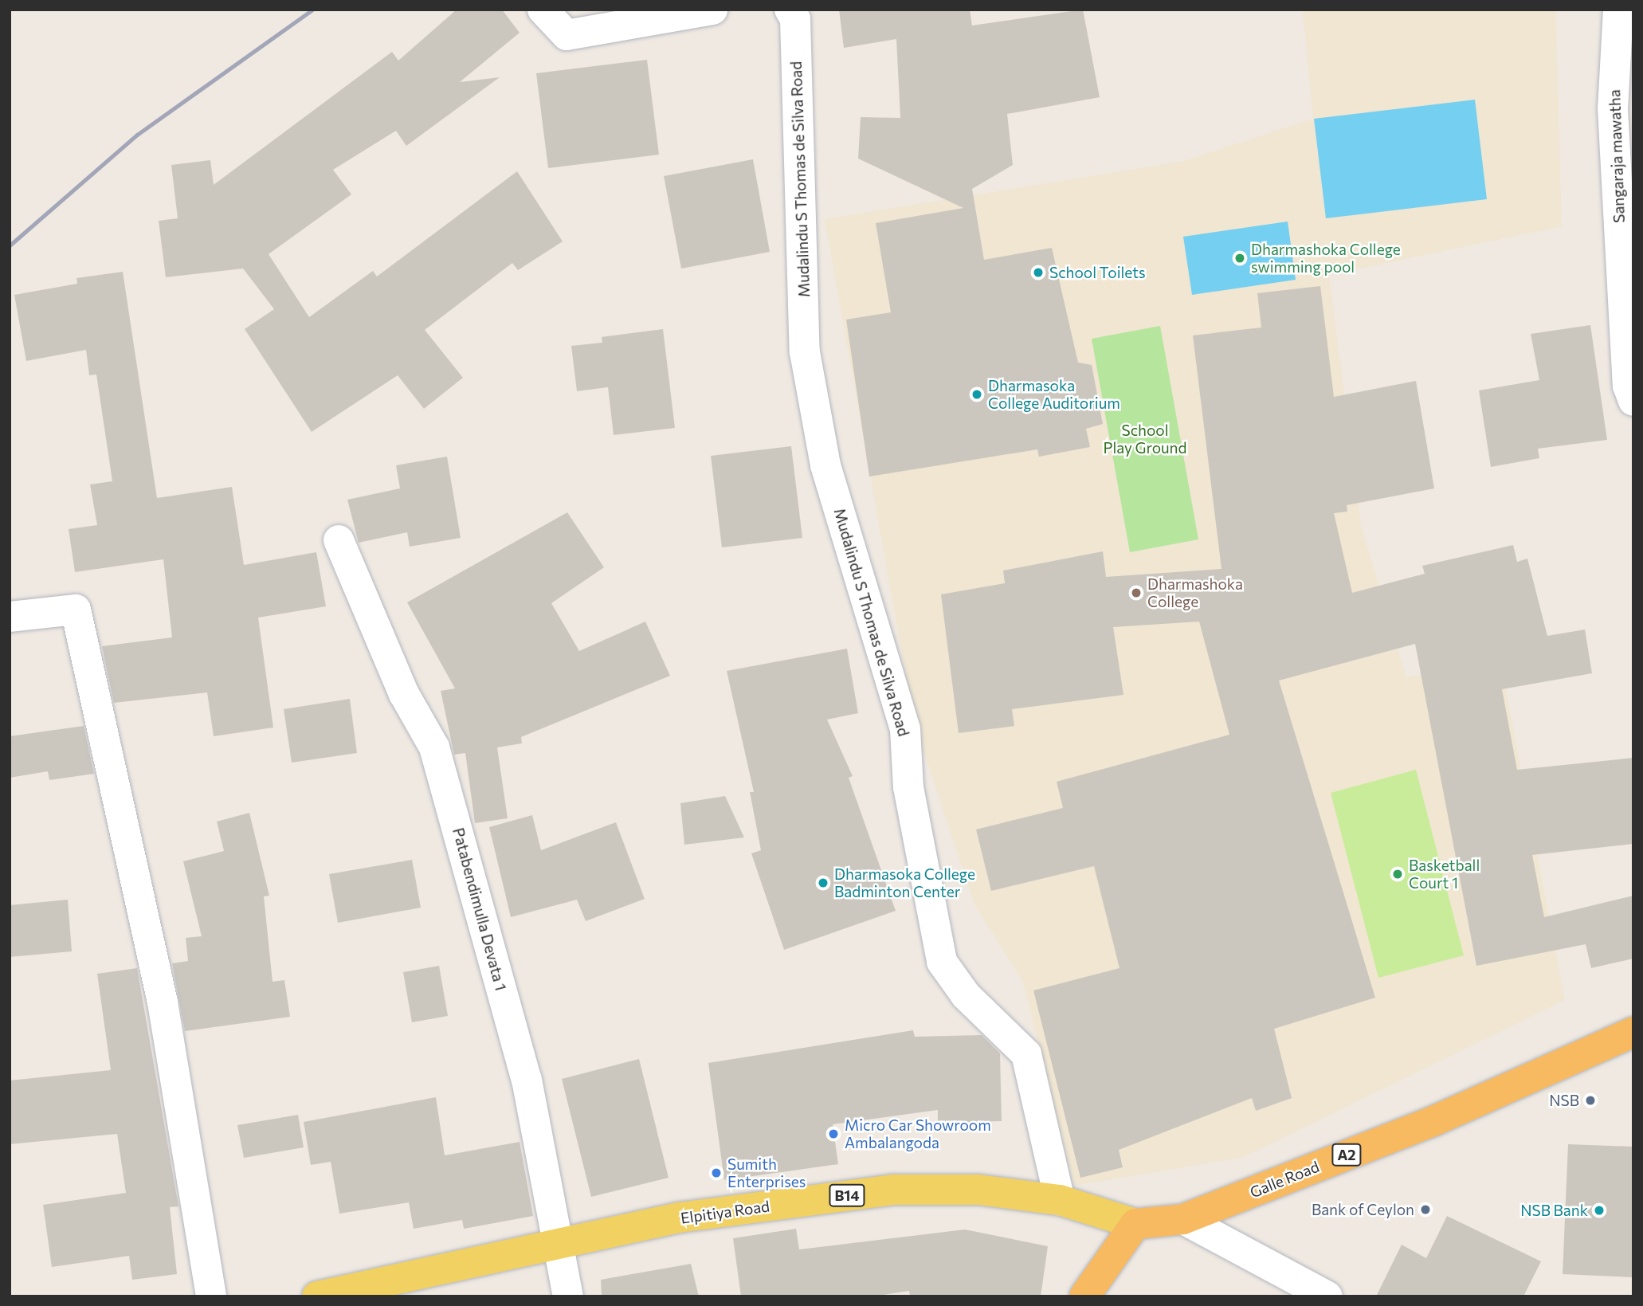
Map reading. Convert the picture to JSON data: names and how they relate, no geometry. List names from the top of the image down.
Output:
{
  "streets": {
    "highway": ["A2", "Galle Road"],
    "main road": ["B14", "Elpitiya Road"],
    "street": ["Sangaraja mawatha", "Mudalindu S Thomas de Silva Road", "Patabendimulla Devata 1"]
  },
  "crossings": [
    ["Mudalindu S Thomas de Silva Road", "Elpitiya Road"],
    ["Patabendimulla Devata 1", "Elpitiya Road"],
    ["Galle Road", "Elpitiya Road"]
  ],
  "parks": ["School Play Ground"],
  "places": [
    "Dharmashoka College swimming pool",
    "School Toilets",
    "Dharmasoka College Auditorium",
    "Dharmashoka College",
    "Basketball Court 1",
    "Dharmasoka College Badminton Center",
    "NSB",
    "Micro Car Showroom Ambalangoda",
    "Sumith Enterprises",
    "Bank of Ceylon",
    "NSB Bank"
  ]
}
